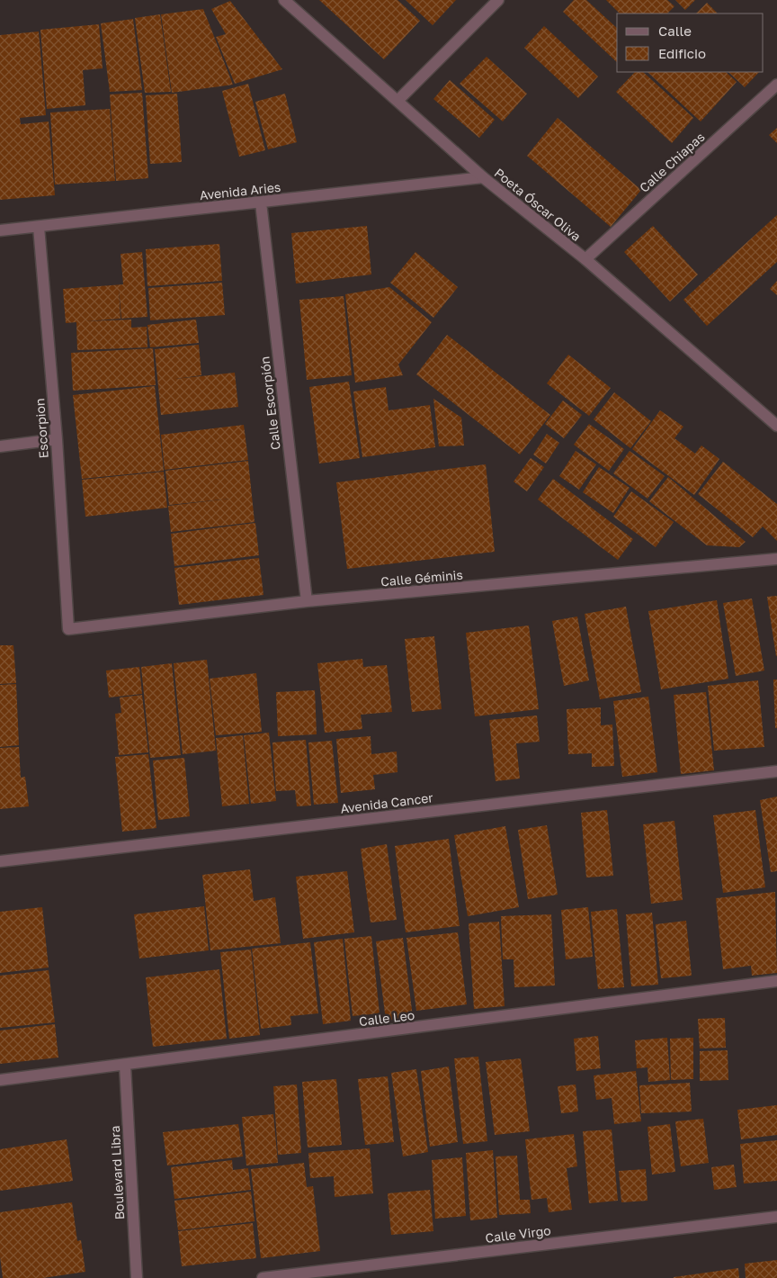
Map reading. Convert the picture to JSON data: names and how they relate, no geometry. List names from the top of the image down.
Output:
{
  "streets": {
    "street": [
      "Calle Chiapas",
      "Avenida Aries",
      "Poeta Óscar Oliva",
      "Calle Escorpión",
      "Escorpion",
      "Calle Géminis",
      "Avenida Cancer",
      "Calle Leo",
      "Boulevard Libra",
      "Calle Virgo"
    ]
  },
  "crossings": [
    ["Calle Chiapas", "Poeta Óscar Oliva"],
    ["Avenida Aries", "Poeta Óscar Oliva"],
    ["Avenida Aries", "Calle Escorpión"],
    ["Avenida Aries", "Escorpion"],
    ["Calle Escorpión", "Calle Géminis"],
    ["Escorpion", "Calle Géminis"],
    ["Calle Leo", "Boulevard Libra"]
  ],
  "legend": ["Calle", "Edificio"]
}
